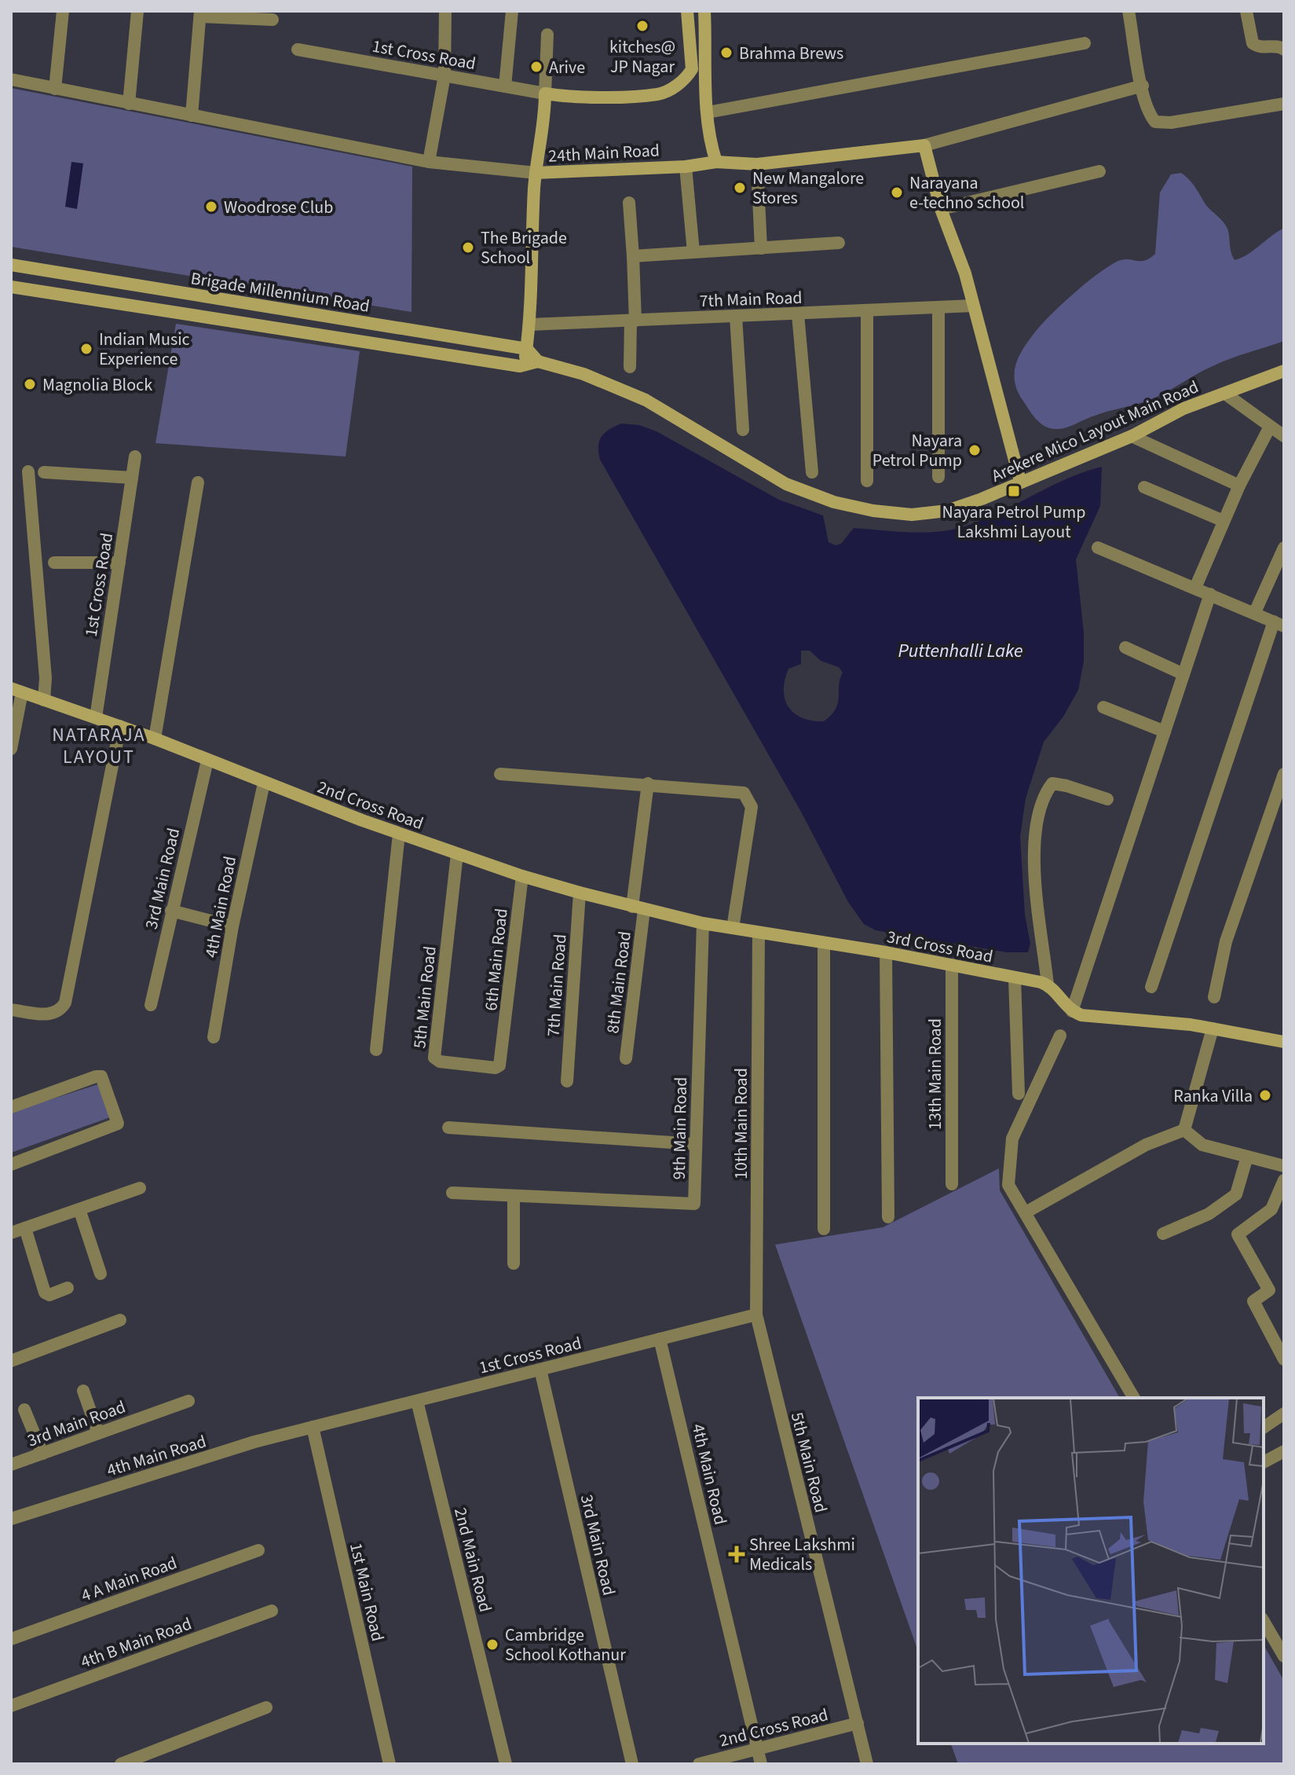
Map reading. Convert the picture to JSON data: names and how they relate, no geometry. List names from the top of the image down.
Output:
{
  "streets": {
    "street": [
      "1st Cross Road",
      "24th Main Road",
      "Brigade Millennium Road",
      "7th Main Road",
      "Arekere Mico Layout Main Road",
      "2nd Cross Road",
      "3rd Main Road",
      "4th Main Road",
      "3rd Cross Road",
      "6th Main Road",
      "8th Main Road",
      "5th Main Road",
      "13th Main Road",
      "10th Main Road",
      "9th Main Road",
      "2nd Main Road",
      "4 A Main Road",
      "1st Main Road",
      "4th B Main Road"
    ]
  },
  "crossings": [
    ["1st Cross Road", "24th Main Road"],
    ["1st Cross Road", "2nd Cross Road"],
    ["1st Cross Road", "3rd Main Road"],
    ["1st Cross Road", "4th Main Road"],
    ["1st Cross Road", "5th Main Road"],
    ["1st Cross Road", "10th Main Road"],
    ["1st Cross Road", "2nd Main Road"],
    ["1st Cross Road", "1st Main Road"],
    ["7th Main Road", "2nd Cross Road"],
    ["7th Main Road", "3rd Cross Road"],
    ["2nd Cross Road", "3rd Main Road"],
    ["2nd Cross Road", "4th Main Road"],
    ["2nd Cross Road", "3rd Cross Road"],
    ["2nd Cross Road", "6th Main Road"],
    ["2nd Cross Road", "5th Main Road"],
    ["4th Main Road", "1st Main Road"],
    ["3rd Cross Road", "8th Main Road"],
    ["3rd Cross Road", "13th Main Road"],
    ["3rd Cross Road", "10th Main Road"],
    ["3rd Cross Road", "9th Main Road"],
    ["6th Main Road", "5th Main Road"],
    ["5th Main Road", "10th Main Road"]
  ],
  "districts": ["NATARAJA LAYOUT"],
  "water": ["Puttenhalli Lake"],
  "places": {
    "other": [
      "kitches@ JP Nagar",
      "Brahma Brews",
      "Arive",
      "New Mangalore Stores",
      "Narayana e-techno school",
      "Woodrose Club",
      "The Brigade School",
      "Indian Music Experience",
      "Magnolia Block",
      "Nayara Petrol Pump",
      "Ranka Villa",
      "Cambridge School Kothanur"
    ],
    "transit": ["Nayara Petrol Pump Lakshmi Layout"],
    "health": ["Shree Lakshmi Medicals"]
  }
}
